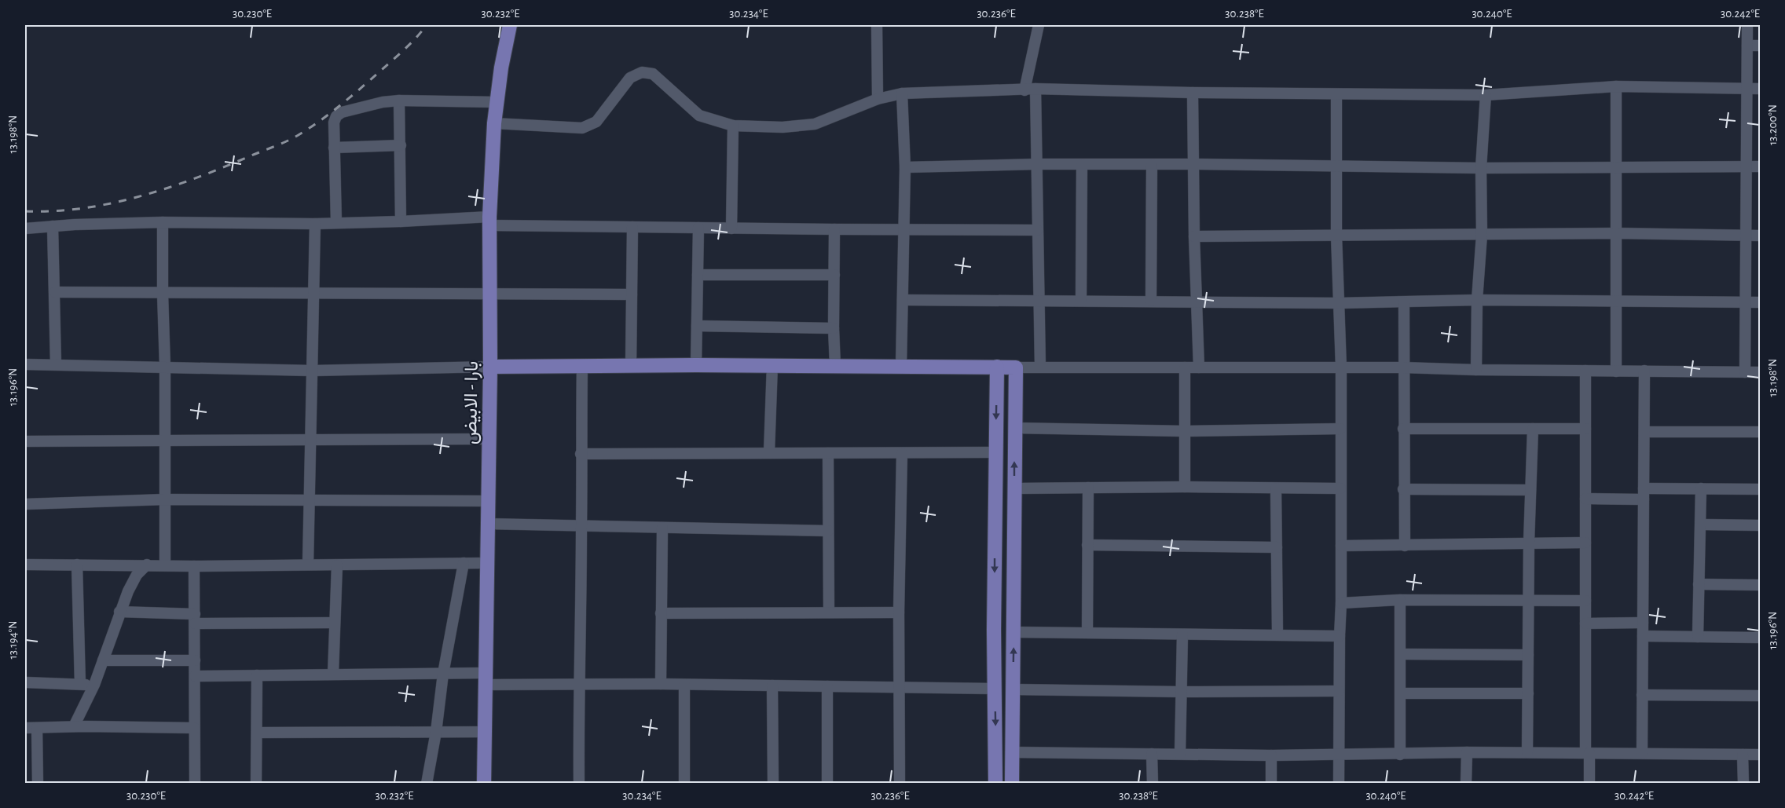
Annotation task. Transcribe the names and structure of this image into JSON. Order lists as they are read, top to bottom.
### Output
{
  "streets": {
    "main road": ["بارا - الابيض"]
  },
  "coordinates": [
    "30.230°E",
    "30.232°E",
    "30.234°E",
    "30.236°E",
    "30.238°E",
    "30.240°E",
    "30.242°E",
    "13.200°N",
    "13.198°N",
    "13.196°N",
    "13.194°N"
  ]
}
